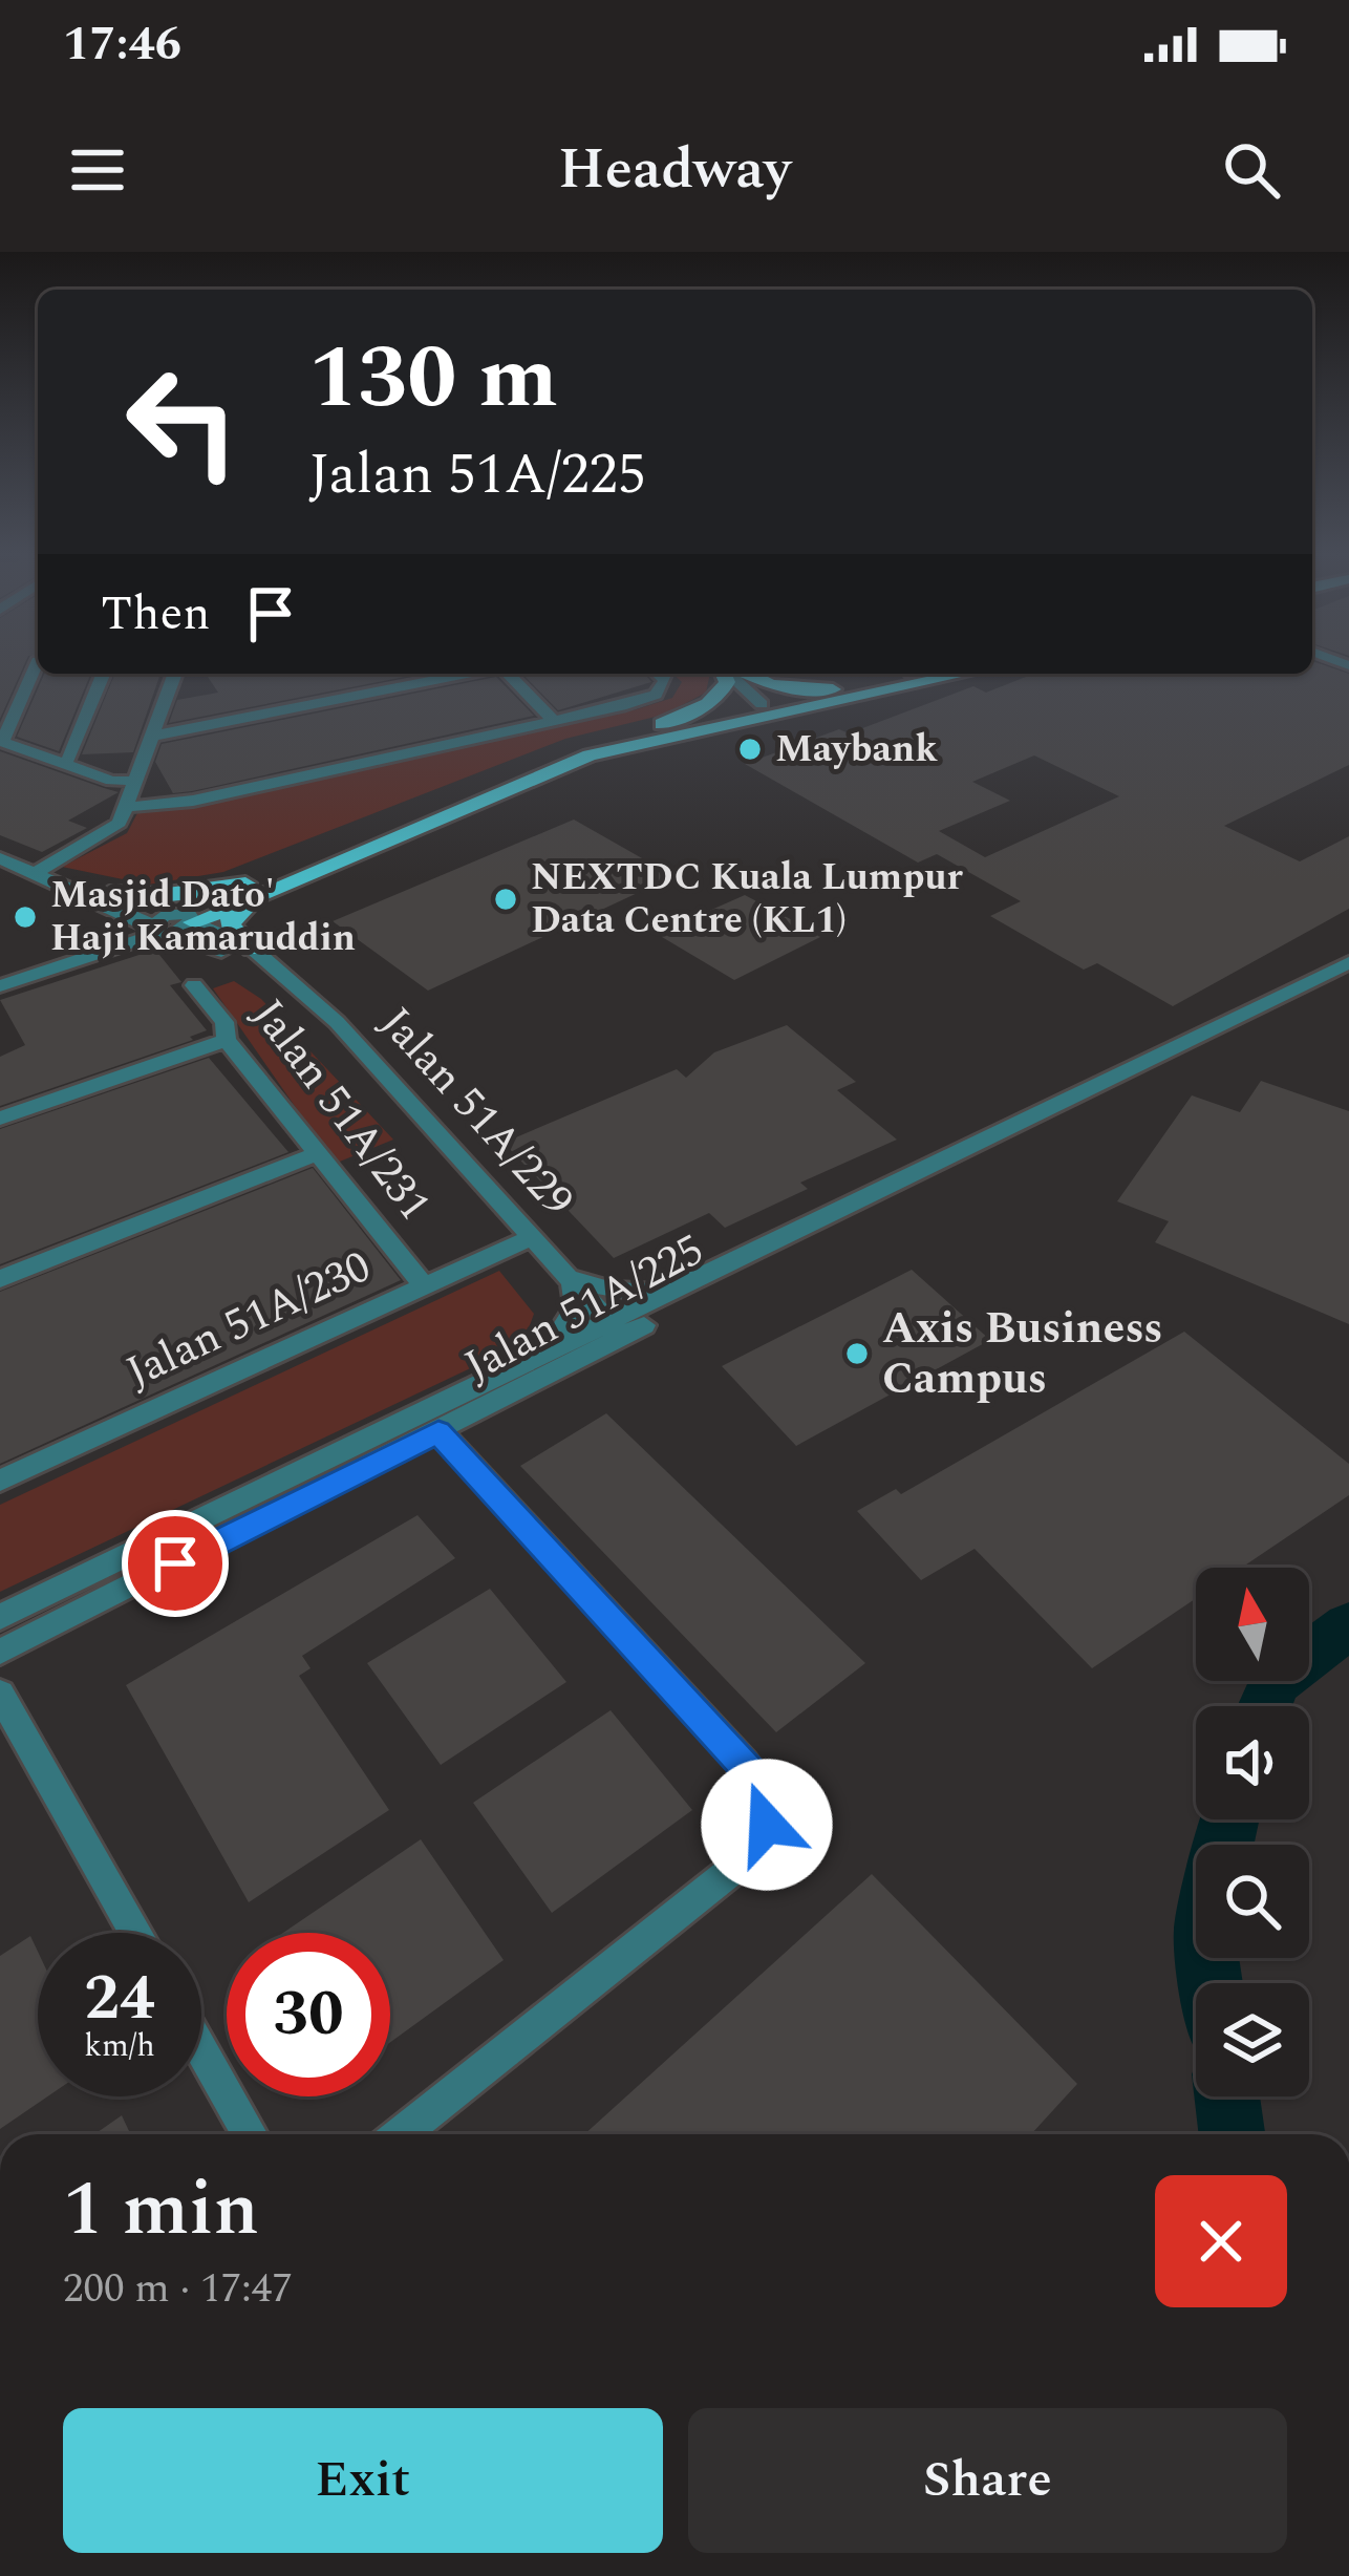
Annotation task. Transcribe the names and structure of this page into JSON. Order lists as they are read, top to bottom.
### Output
{
  "streets": {
    "street": [
      "Jalan 51A/231",
      "Jalan 51A/229",
      "Jalan 51A/225",
      "Jalan 51A/230"
    ]
  },
  "crossings": [
    ["Jalan 51A/231", "Jalan 51A/230"],
    ["Jalan 51A/229", "Jalan 51A/225"],
    ["Jalan 51A/229", "Jalan 51A/230"]
  ],
  "places": [
    "Maybank",
    "NEXTDC Kuala Lumpur Data Centre (KL1)",
    "Masjid Dato' Haji Kamaruddin",
    "Axis Business Campus"
  ],
  "north": "top",
  "page": {
    "status": "17:46",
    "header": "Headway",
    "turn": ["130 m", "Jalan 51A/225"],
    "then": "Then",
    "speed": "24 km/h",
    "limit": "30",
    "heading": ["1 min", "200 m · 17:47"],
    "buttons": ["Exit", "Share"]
  }
}
